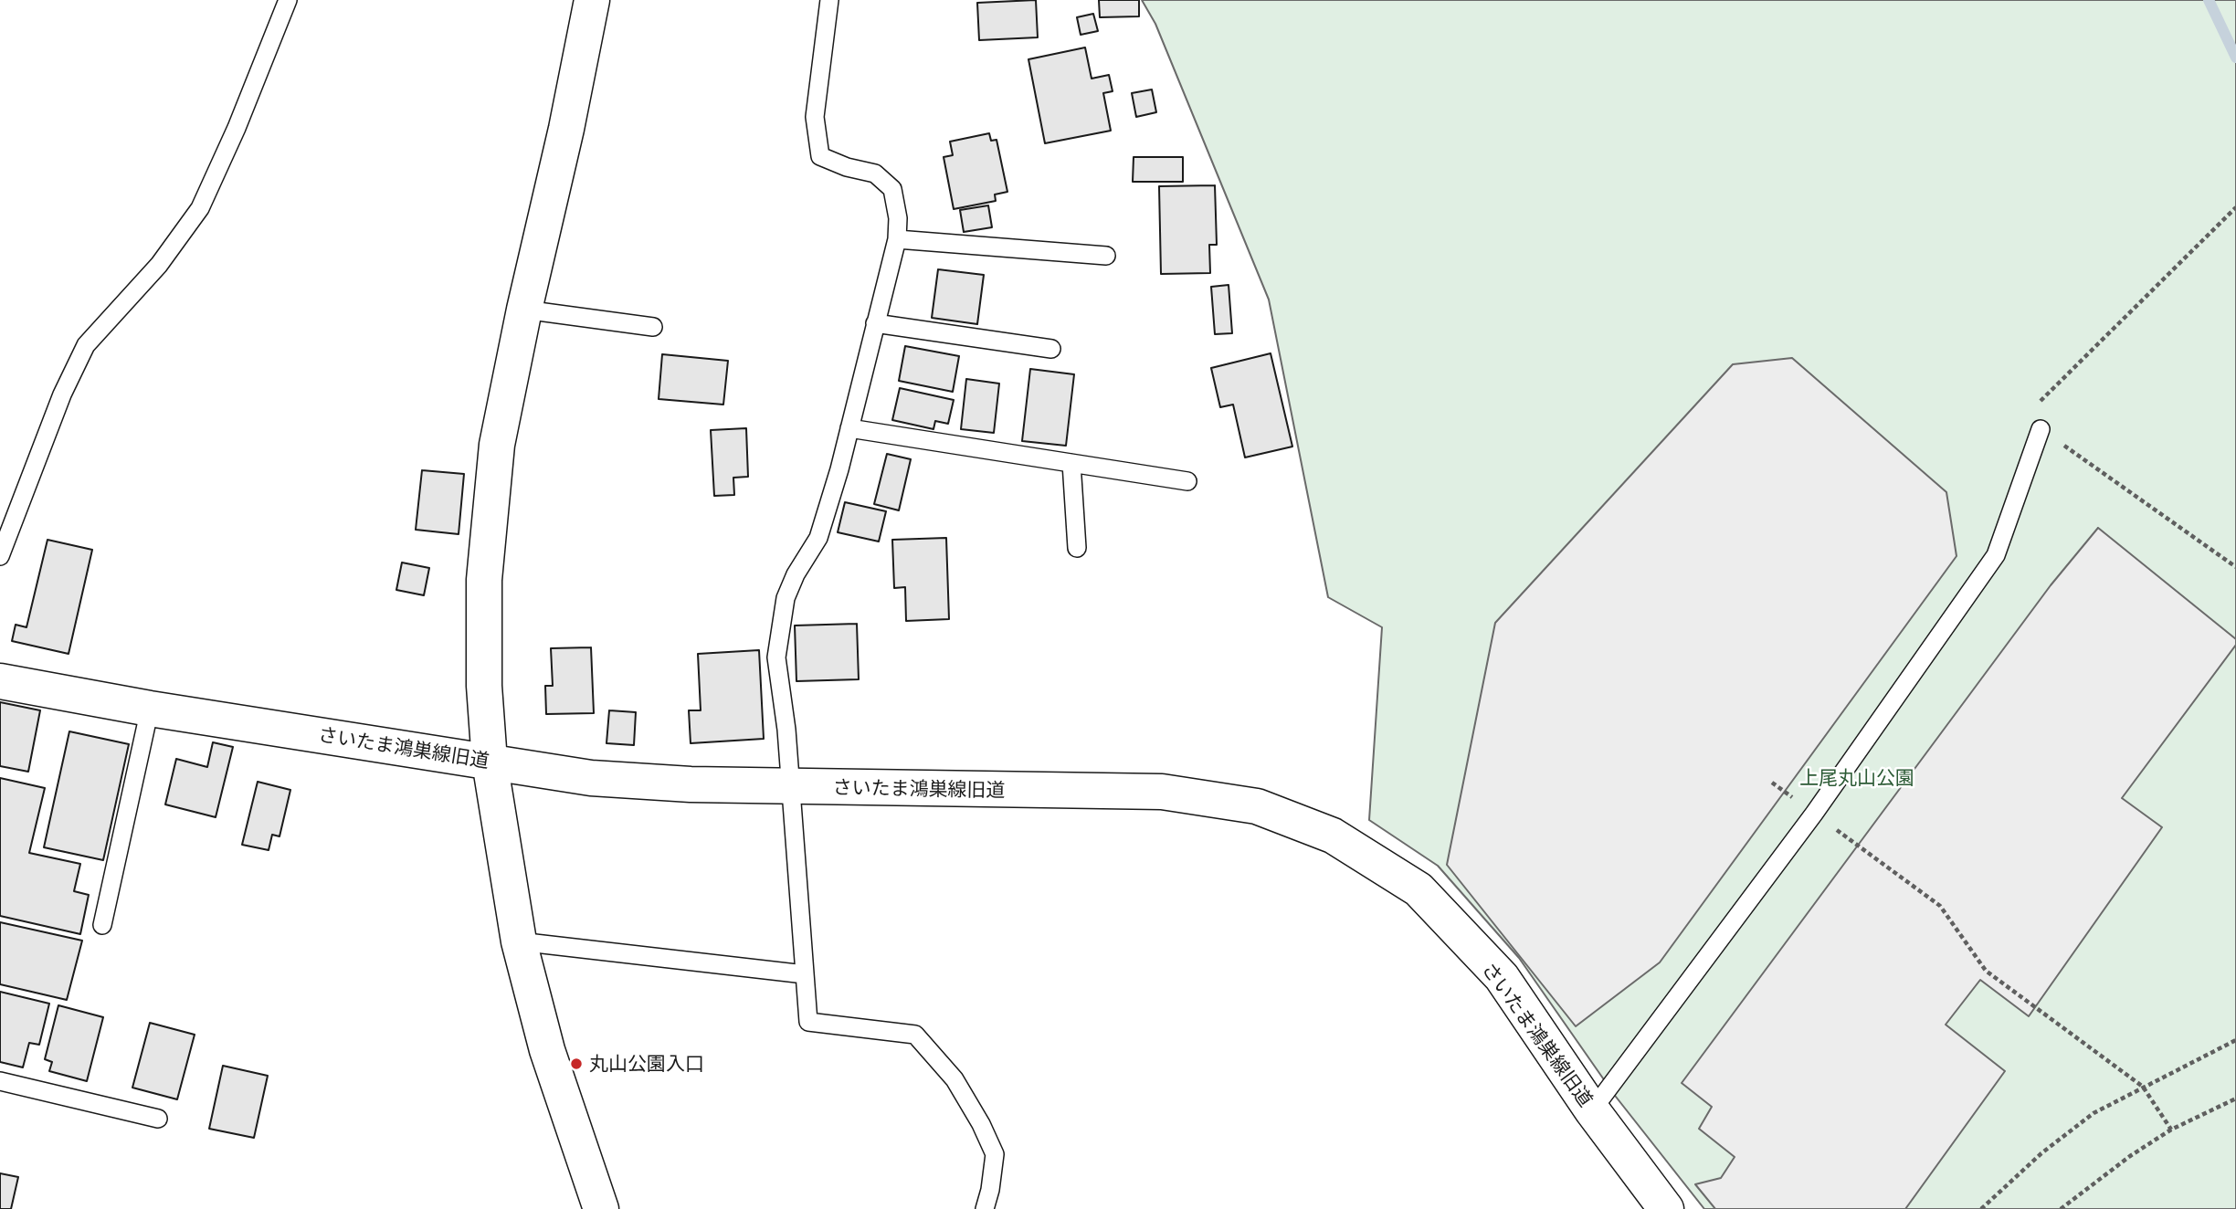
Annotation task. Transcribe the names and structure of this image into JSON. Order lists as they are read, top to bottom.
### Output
{
  "streets": {
    "street": ["さいたま鴻巣線旧道"]
  },
  "parks": ["上尾丸山公園"],
  "places": ["丸山公園入口"]
}
